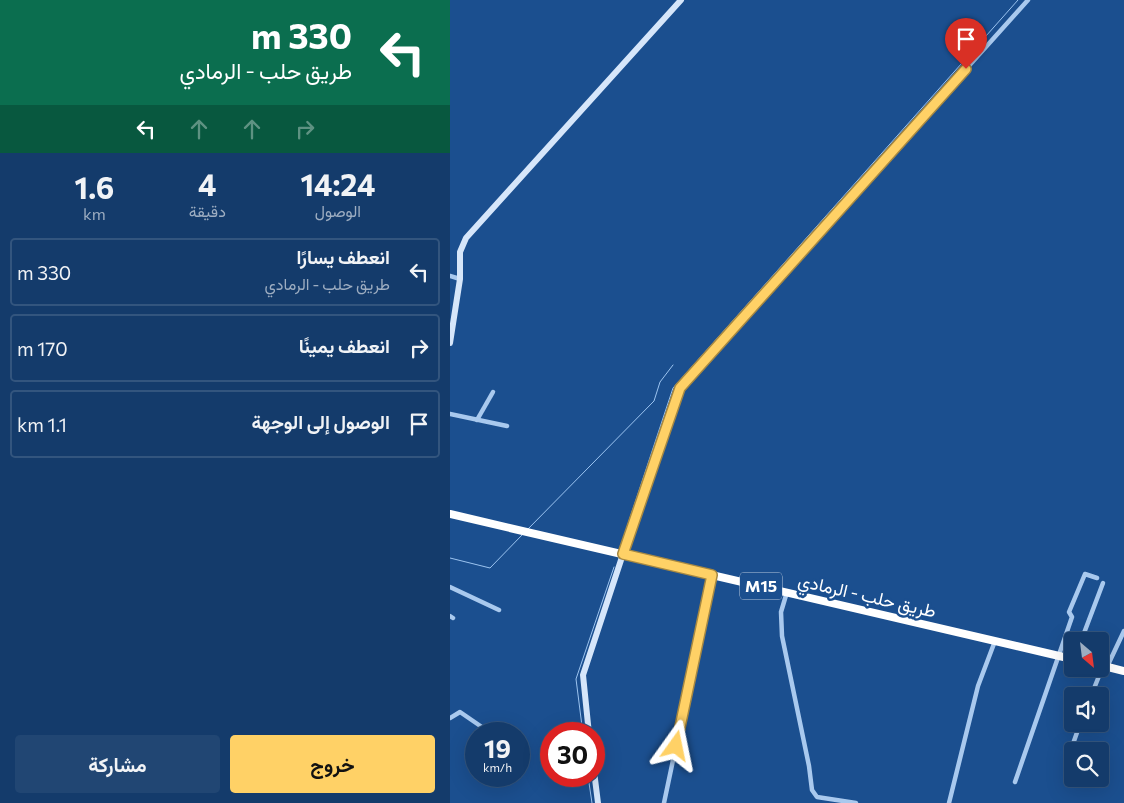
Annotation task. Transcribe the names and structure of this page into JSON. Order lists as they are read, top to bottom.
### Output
{
  "streets": {
    "highway": ["M15", "طريق حلب - الرمادي"]
  },
  "north": "bottom right",
  "page": {
    "turn": ["330 m", "طريق حلب - الرمادي"],
    "eta": [
      "14:24",
      "الوصول",
      "4",
      "دقيقة",
      "1.6",
      "km"
    ],
    "list": [
      {
        "name": "انعطف يسارًا",
        "note": "طريق حلب - الرمادي",
        "value": "330 m"
      },
      {
        "name": "انعطف يمينًا",
        "value": "170 m"
      },
      {
        "name": "الوصول إلى الوجهة",
        "value": "1.1 km"
      }
    ],
    "speed": "19 km/h",
    "limit": "30",
    "buttons": ["خروج", "مشاركة"]
  }
}
